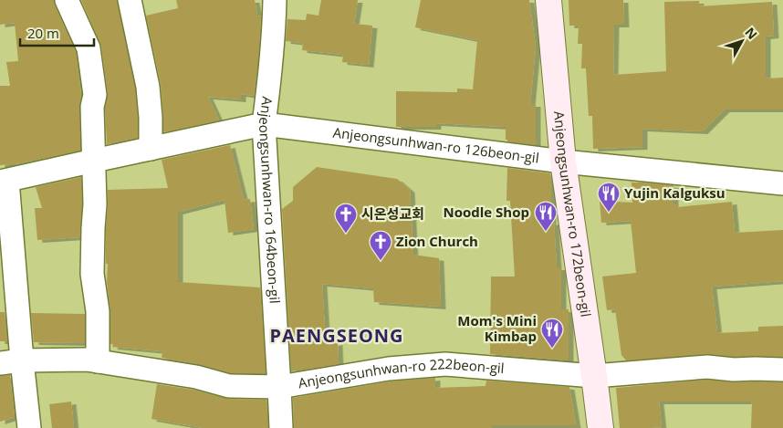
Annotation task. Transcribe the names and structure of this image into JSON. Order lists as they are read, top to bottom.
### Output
{
  "streets": {
    "street": [
      "Anjeongsunhwan-ro 126beon-gil",
      "Anjeongsunhwan-ro 164beon-gil",
      "Anjeongsunhwan-ro 172beon-gil",
      "Anjeongsunhwan-ro 222beon-gil"
    ]
  },
  "crossings": [
    ["Anjeongsunhwan-ro 126beon-gil", "Anjeongsunhwan-ro 164beon-gil"],
    ["Anjeongsunhwan-ro 126beon-gil", "Anjeongsunhwan-ro 172beon-gil"],
    ["Anjeongsunhwan-ro 126beon-gil", "Anjeongsunhwan-ro 222beon-gil"],
    ["Anjeongsunhwan-ro 164beon-gil", "Anjeongsunhwan-ro 222beon-gil"],
    ["Anjeongsunhwan-ro 172beon-gil", "Anjeongsunhwan-ro 222beon-gil"]
  ],
  "districts": ["PAENGSEONG"],
  "places": {
    "restaurant": ["Yujin Kalguksu", "Noodle Shop", "Mom's Mini Kimbap"],
    "church": ["시온성교회", "Zion Church"]
  },
  "scale_bar": "20 m",
  "north": "top right"
}
